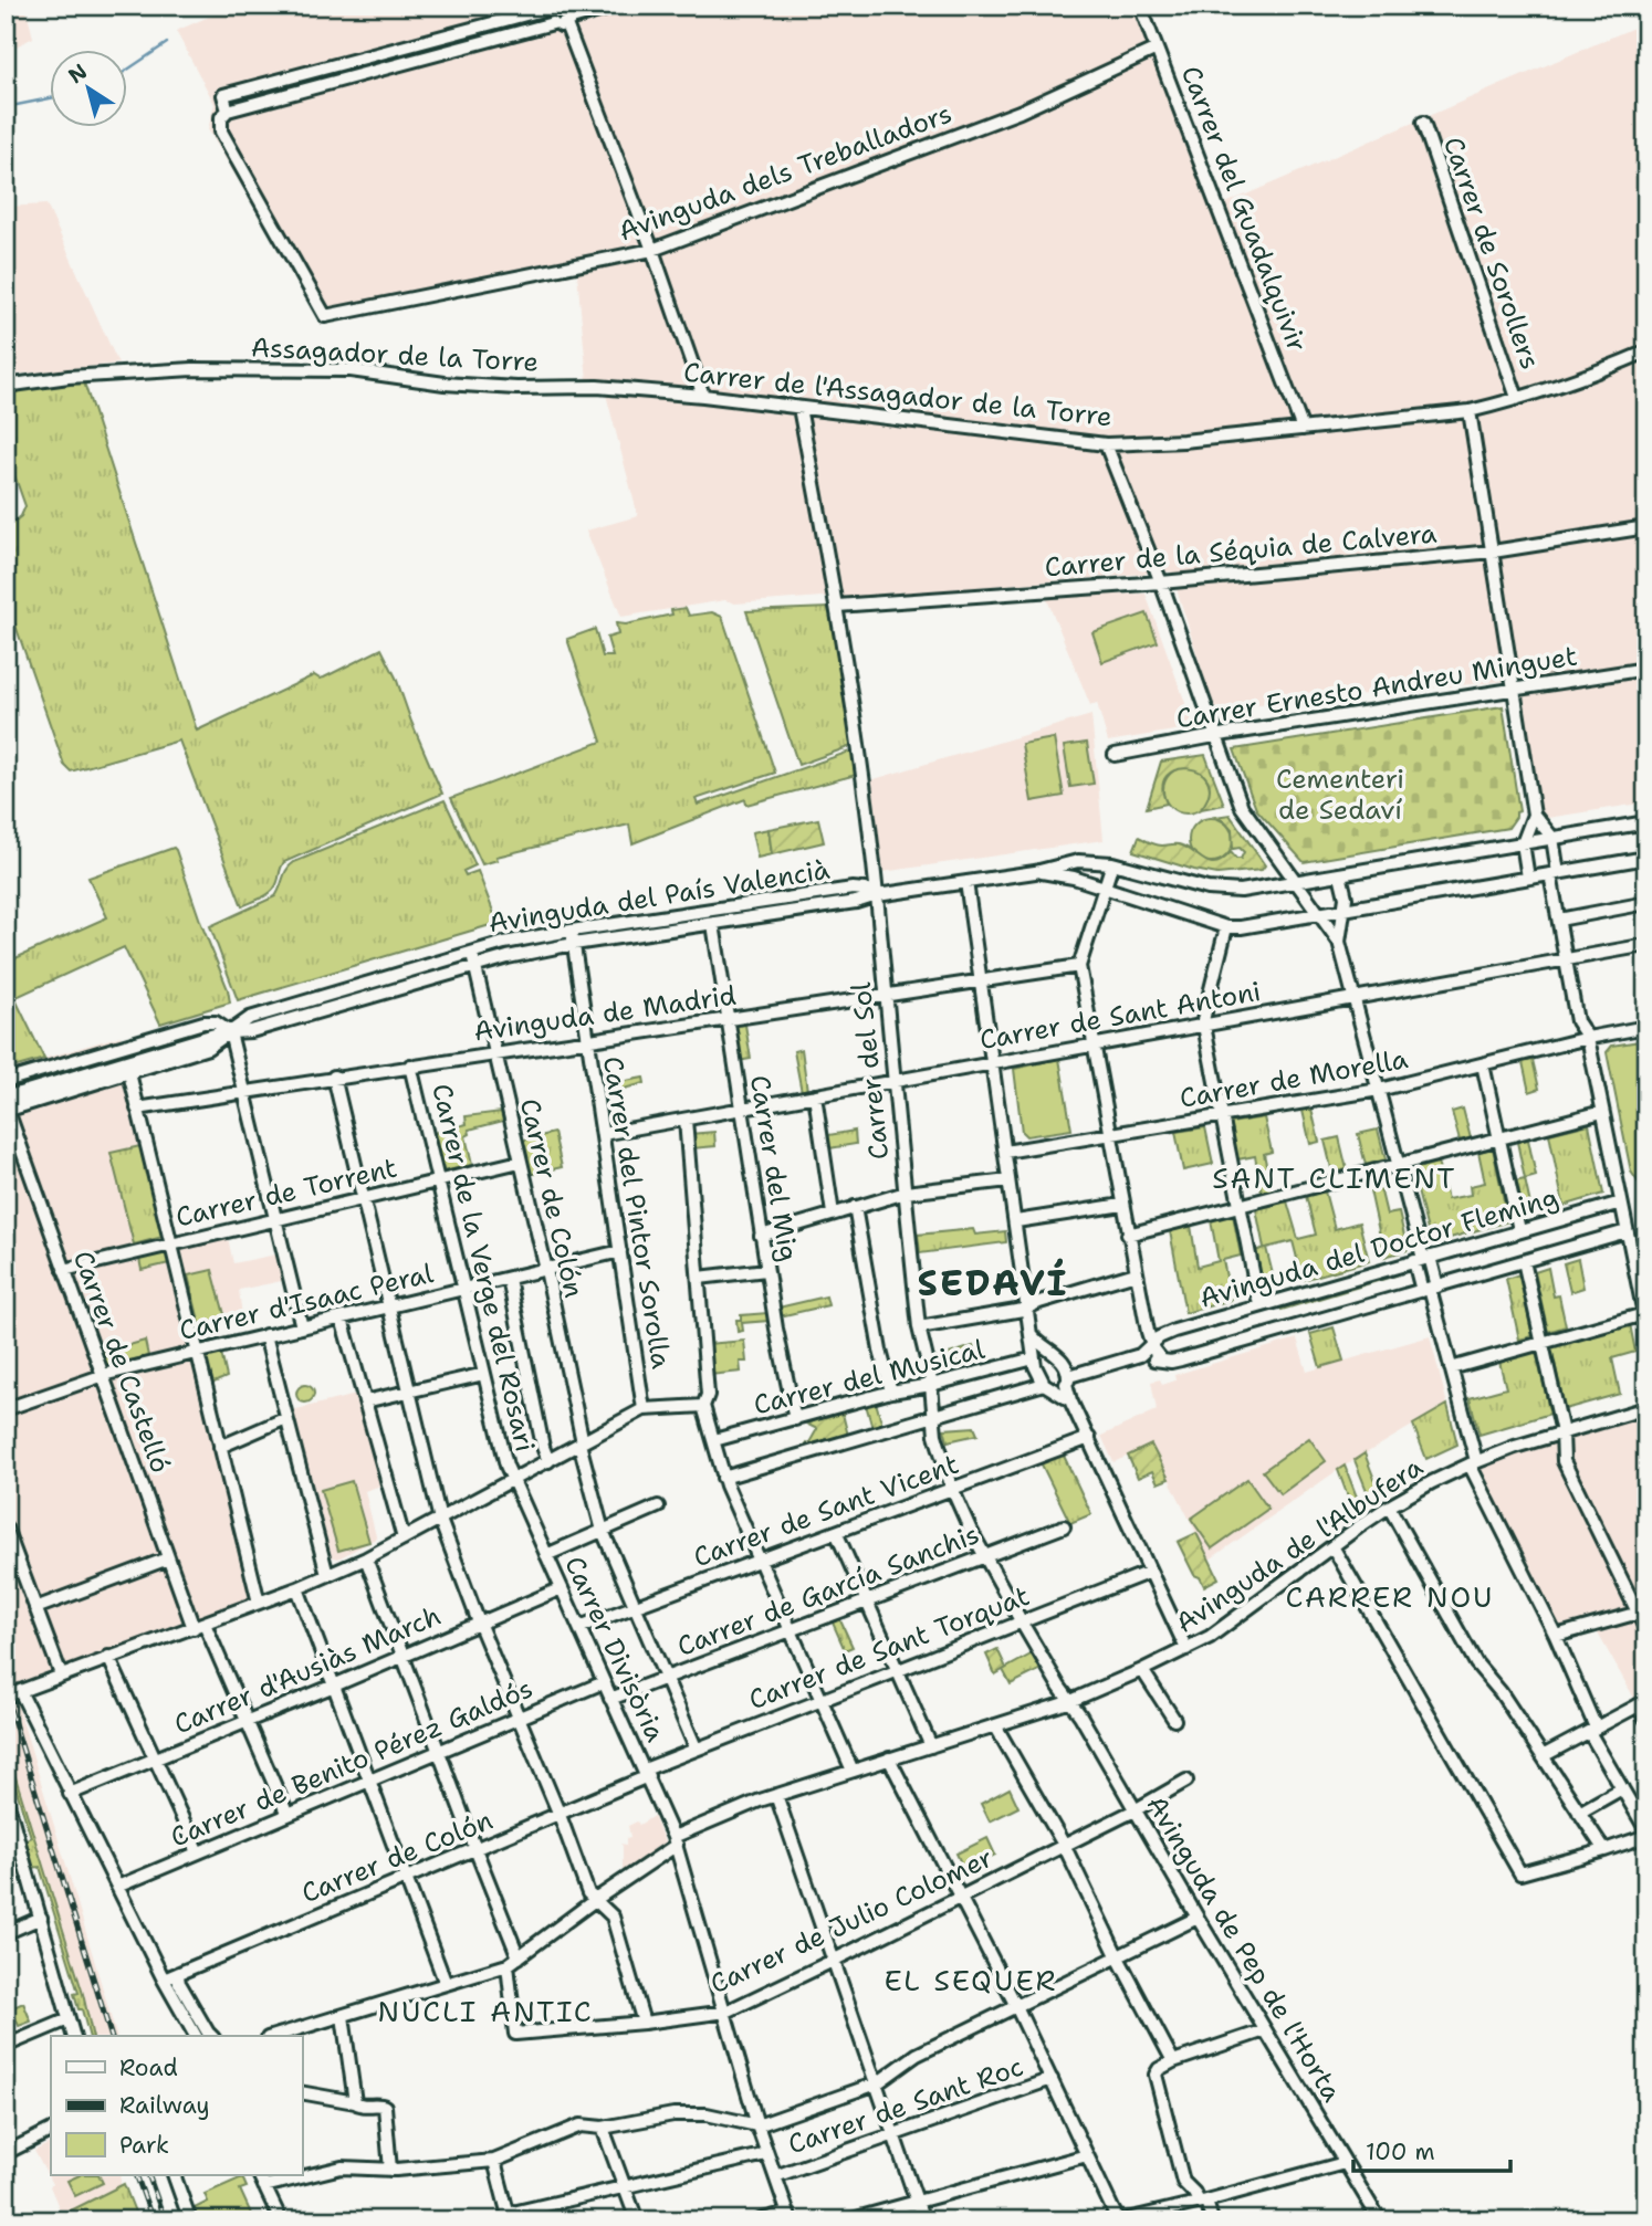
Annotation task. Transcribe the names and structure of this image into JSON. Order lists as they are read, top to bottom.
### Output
{
  "streets": {
    "street": [
      "Avinguda dels Treballadors",
      "Carrer del Guadalquivir",
      "Carrer de Sorollers",
      "Assagador de la Torre",
      "Carrer de l'Assagador de la Torre",
      "Carrer de la Séquia de Calvera",
      "Carrer Ernesto Andreu Minguet",
      "Avinguda del País Valencià",
      "Avinguda de Madrid",
      "Carrer de Sant Antoni",
      "Carrer del Sol",
      "Carrer de Morella",
      "Carrer del Mig",
      "Carrer de Torrent",
      "Carrer de Colón",
      "Carrer del Pintor Sorolla",
      "Avinguda del Doctor Fleming",
      "Carrer de la Verge del Rosari",
      "Carrer d'Isaac Peral",
      "Carrer de Castelló",
      "Carrer del Musical",
      "Carrer de Sant Vicent",
      "Avinguda de l'Albufera",
      "Carrer de García Sanchis",
      "Carrer de Sant Torquat",
      "Carrer Divisòria",
      "Carrer d'Ausiàs March",
      "Carrer de Benito Pérez Galdós",
      "Carrer de Julio Colomer",
      "Avinguda de Pep de l'Horta",
      "Carrer de Sant Roc"
    ]
  },
  "crossings": [
    ["Avinguda dels Treballadors", "Carrer del Guadalquivir"],
    ["Carrer del Guadalquivir", "Carrer de l'Assagador de la Torre"],
    ["Carrer de Sorollers", "Carrer de l'Assagador de la Torre"],
    ["Assagador de la Torre", "Carrer de l'Assagador de la Torre"],
    ["Carrer de l'Assagador de la Torre", "Carrer del Sol"],
    ["Carrer de la Séquia de Calvera", "Carrer del Sol"],
    ["Avinguda del País Valencià", "Carrer del Sol"],
    ["Avinguda del País Valencià", "Carrer del Mig"],
    ["Avinguda del País Valencià", "Carrer de Colón"],
    ["Avinguda del País Valencià", "Carrer del Pintor Sorolla"],
    ["Avinguda del País Valencià", "Carrer de Castelló"],
    ["Avinguda de Madrid", "Carrer del Sol"],
    ["Avinguda de Madrid", "Carrer del Mig"],
    ["Avinguda de Madrid", "Carrer de Colón"],
    ["Avinguda de Madrid", "Carrer del Pintor Sorolla"],
    ["Avinguda de Madrid", "Carrer de la Verge del Rosari"],
    ["Carrer de Sant Antoni", "Carrer del Sol"],
    ["Carrer de Sant Antoni", "Carrer del Mig"],
    ["Carrer de Sant Antoni", "Carrer del Pintor Sorolla"],
    ["Carrer del Sol", "Carrer del Musical"],
    ["Carrer del Sol", "Carrer de Sant Vicent"],
    ["Carrer del Sol", "Avinguda de l'Albufera"],
    ["Carrer del Sol", "Carrer de García Sanchis"],
    ["Carrer del Sol", "Carrer de Sant Torquat"],
    ["Carrer del Sol", "Avinguda de Pep de l'Horta"],
    ["Carrer del Mig", "Carrer del Musical"],
    ["Carrer de Torrent", "Carrer de Colón"],
    ["Carrer de Torrent", "Carrer de la Verge del Rosari"],
    ["Carrer de Torrent", "Carrer de Castelló"],
    ["Carrer de Colón", "Carrer d'Isaac Peral"],
    ["Carrer de Colón", "Carrer de Sant Vicent"],
    ["Carrer de Colón", "Carrer de García Sanchis"],
    ["Carrer de Colón", "Carrer de Sant Torquat"],
    ["Carrer de Colón", "Carrer Divisòria"],
    ["Carrer del Pintor Sorolla", "Carrer d'Isaac Peral"],
    ["Carrer de la Verge del Rosari", "Carrer d'Isaac Peral"],
    ["Carrer de la Verge del Rosari", "Carrer Divisòria"],
    ["Carrer d'Isaac Peral", "Carrer de Castelló"],
    ["Carrer de Castelló", "Carrer d'Ausiàs March"],
    ["Carrer de Castelló", "Carrer de Benito Pérez Galdós"],
    ["Carrer de Sant Vicent", "Carrer Divisòria"],
    ["Avinguda de l'Albufera", "Carrer Divisòria"],
    ["Avinguda de l'Albufera", "Carrer de Julio Colomer"],
    ["Avinguda de l'Albufera", "Avinguda de Pep de l'Horta"],
    ["Carrer de García Sanchis", "Carrer Divisòria"],
    ["Carrer de Sant Torquat", "Carrer Divisòria"],
    ["Carrer Divisòria", "Carrer d'Ausiàs March"],
    ["Carrer Divisòria", "Carrer de Benito Pérez Galdós"],
    ["Carrer de Julio Colomer", "Avinguda de Pep de l'Horta"]
  ],
  "districts": [
    "SANT CLIMENT",
    "SEDAVÍ",
    "CARRER NOU",
    "EL SEQUER",
    "NUCLI ANTIC"
  ],
  "parks": ["Cementeri de Sedaví"],
  "legend": ["Road", "Railway", "Park"],
  "scale_bar": "100 m",
  "north": "top left"
}
